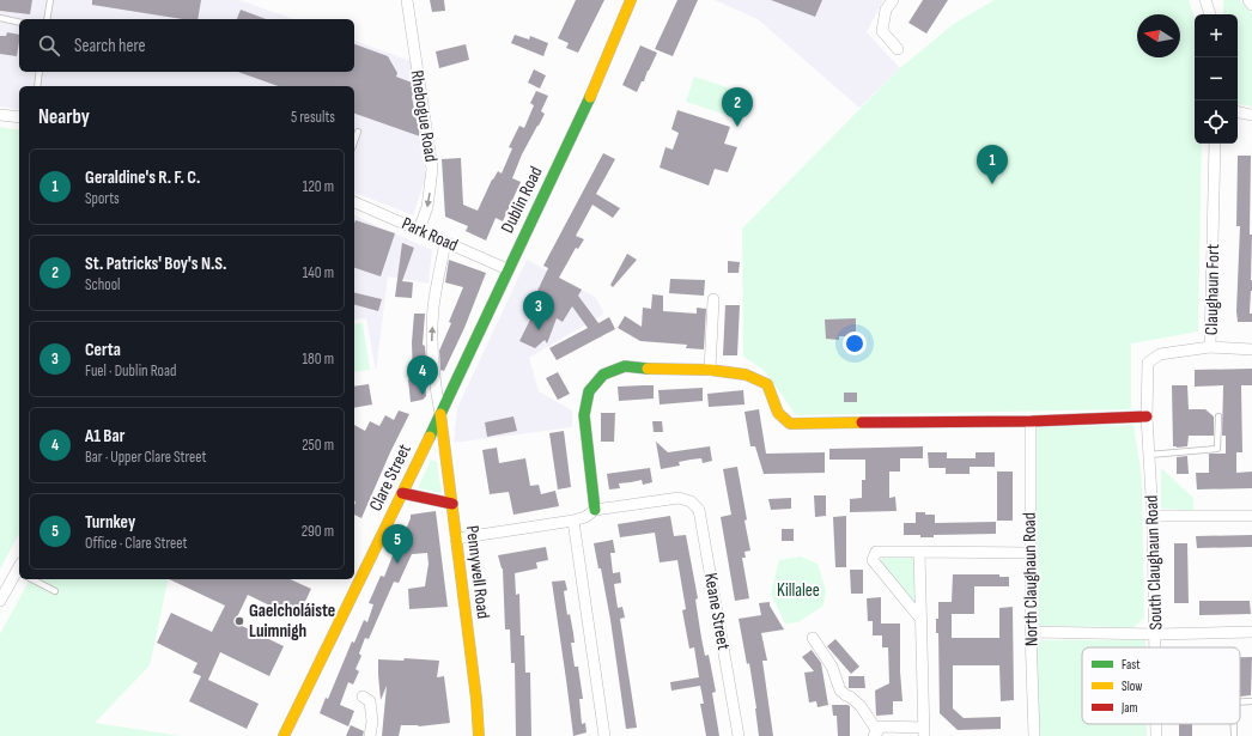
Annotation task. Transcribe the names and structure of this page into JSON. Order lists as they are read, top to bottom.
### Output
{
  "streets": {
    "main road": ["Dublin Road", "Clare Street", "Pennywell Road"],
    "street": [
      "Rhebogue Road",
      "Park Road",
      "Claughaun Fort",
      "South Claughaun Road",
      "North Claughaun Road",
      "Keane Street"
    ]
  },
  "crossings": [
    ["Rhebogue Road", "Park Road"],
    ["Dublin Road", "Park Road"],
    ["Dublin Road", "Clare Street"],
    ["Dublin Road", "Pennywell Road"],
    ["Claughaun Fort", "South Claughaun Road"],
    ["Clare Street", "Pennywell Road"]
  ],
  "one_way": ["Rhebogue Road"],
  "parks": ["Killalee"],
  "places": ["Gaelcholáiste Luimnigh"],
  "legend": ["Fast", "Slow", "Jam"],
  "north": "left",
  "page": {
    "map_buttons": ["+", "−"],
    "search": "Search here",
    "heading": ["Nearby", "5 results"],
    "pins": [
      "2",
      "1",
      "3",
      "4",
      "5"
    ],
    "list": [
      {
        "mark": "1",
        "name": "Geraldine's R. F. C.",
        "note": "Sports",
        "value": "120 m"
      },
      {
        "mark": "2",
        "name": "St. Patricks' Boy's N.S.",
        "note": "School",
        "value": "140 m"
      },
      {
        "mark": "3",
        "name": "Certa",
        "note": "Fuel · Dublin Road",
        "value": "180 m"
      },
      {
        "mark": "4",
        "name": "A1 Bar",
        "note": "Bar · Upper Clare Street",
        "value": "250 m"
      },
      {
        "mark": "5",
        "name": "Turnkey",
        "note": "Office · Clare Street",
        "value": "290 m"
      }
    ]
  }
}
